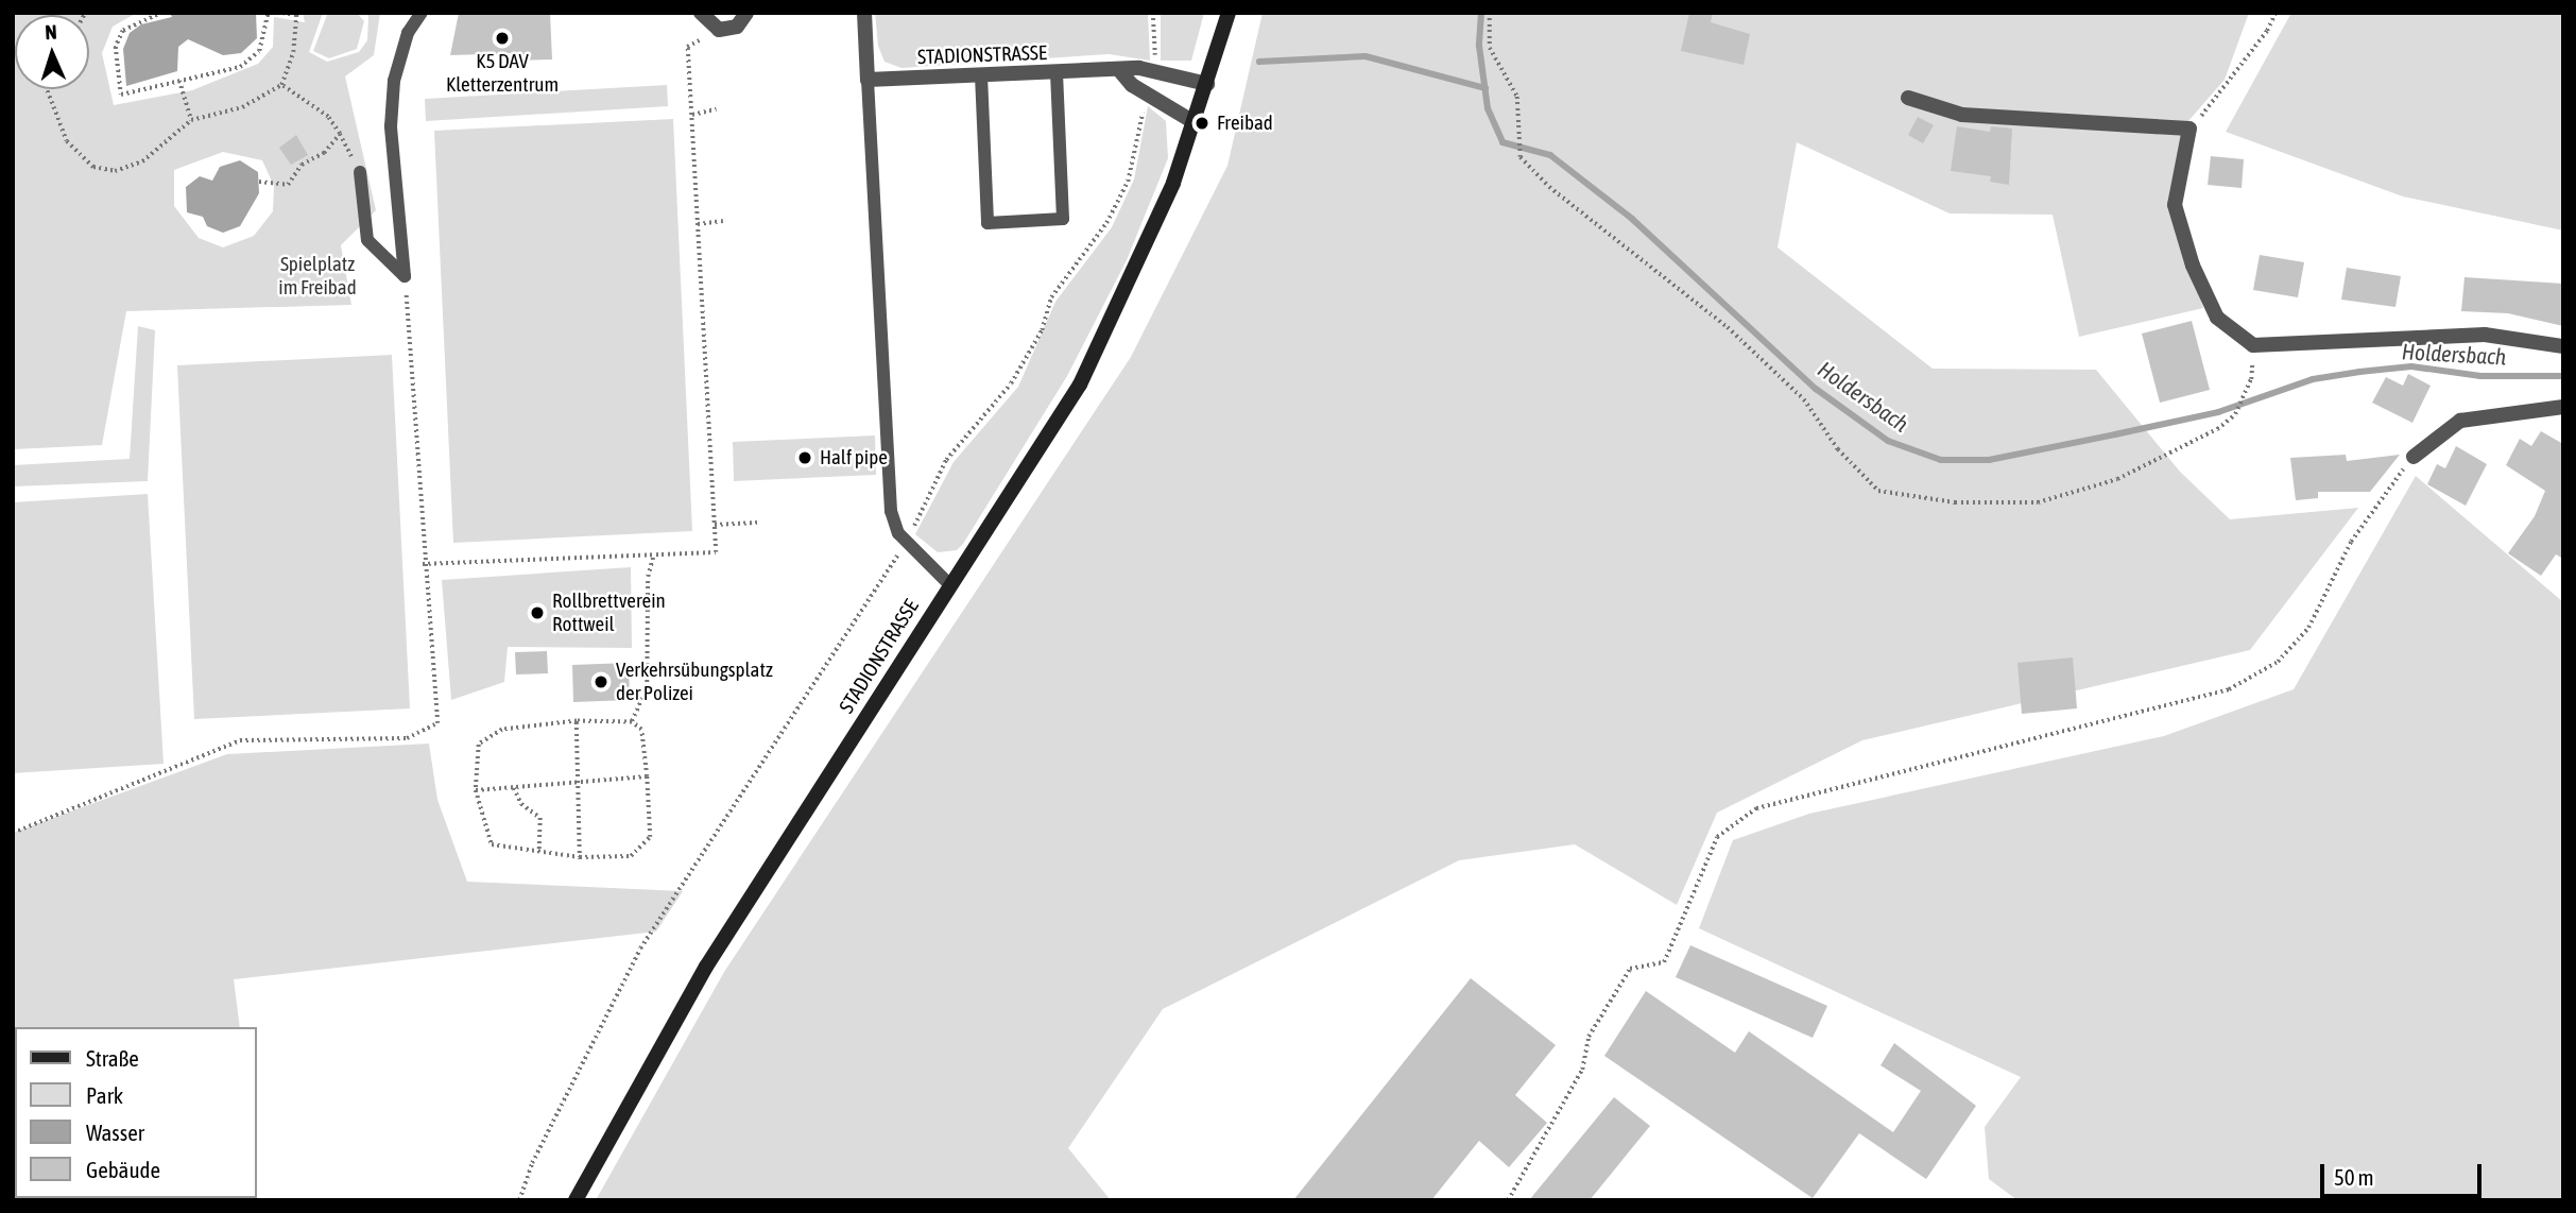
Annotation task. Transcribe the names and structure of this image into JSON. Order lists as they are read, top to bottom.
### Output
{
  "streets": {
    "street": ["STADIONSTRASSE"]
  },
  "water": ["Holdersbach"],
  "parks": ["Spielplatz im Freibad"],
  "places": [
    "K5 DAV Kletterzentrum",
    "Freibad",
    "Half pipe",
    "Rollbrettverein Rottweil",
    "Verkehrsübungsplatz der Polizei"
  ],
  "legend": [
    "Straße",
    "Park",
    "Wasser",
    "Gebäude"
  ],
  "scale_bar": "50 m",
  "north": "top"
}
